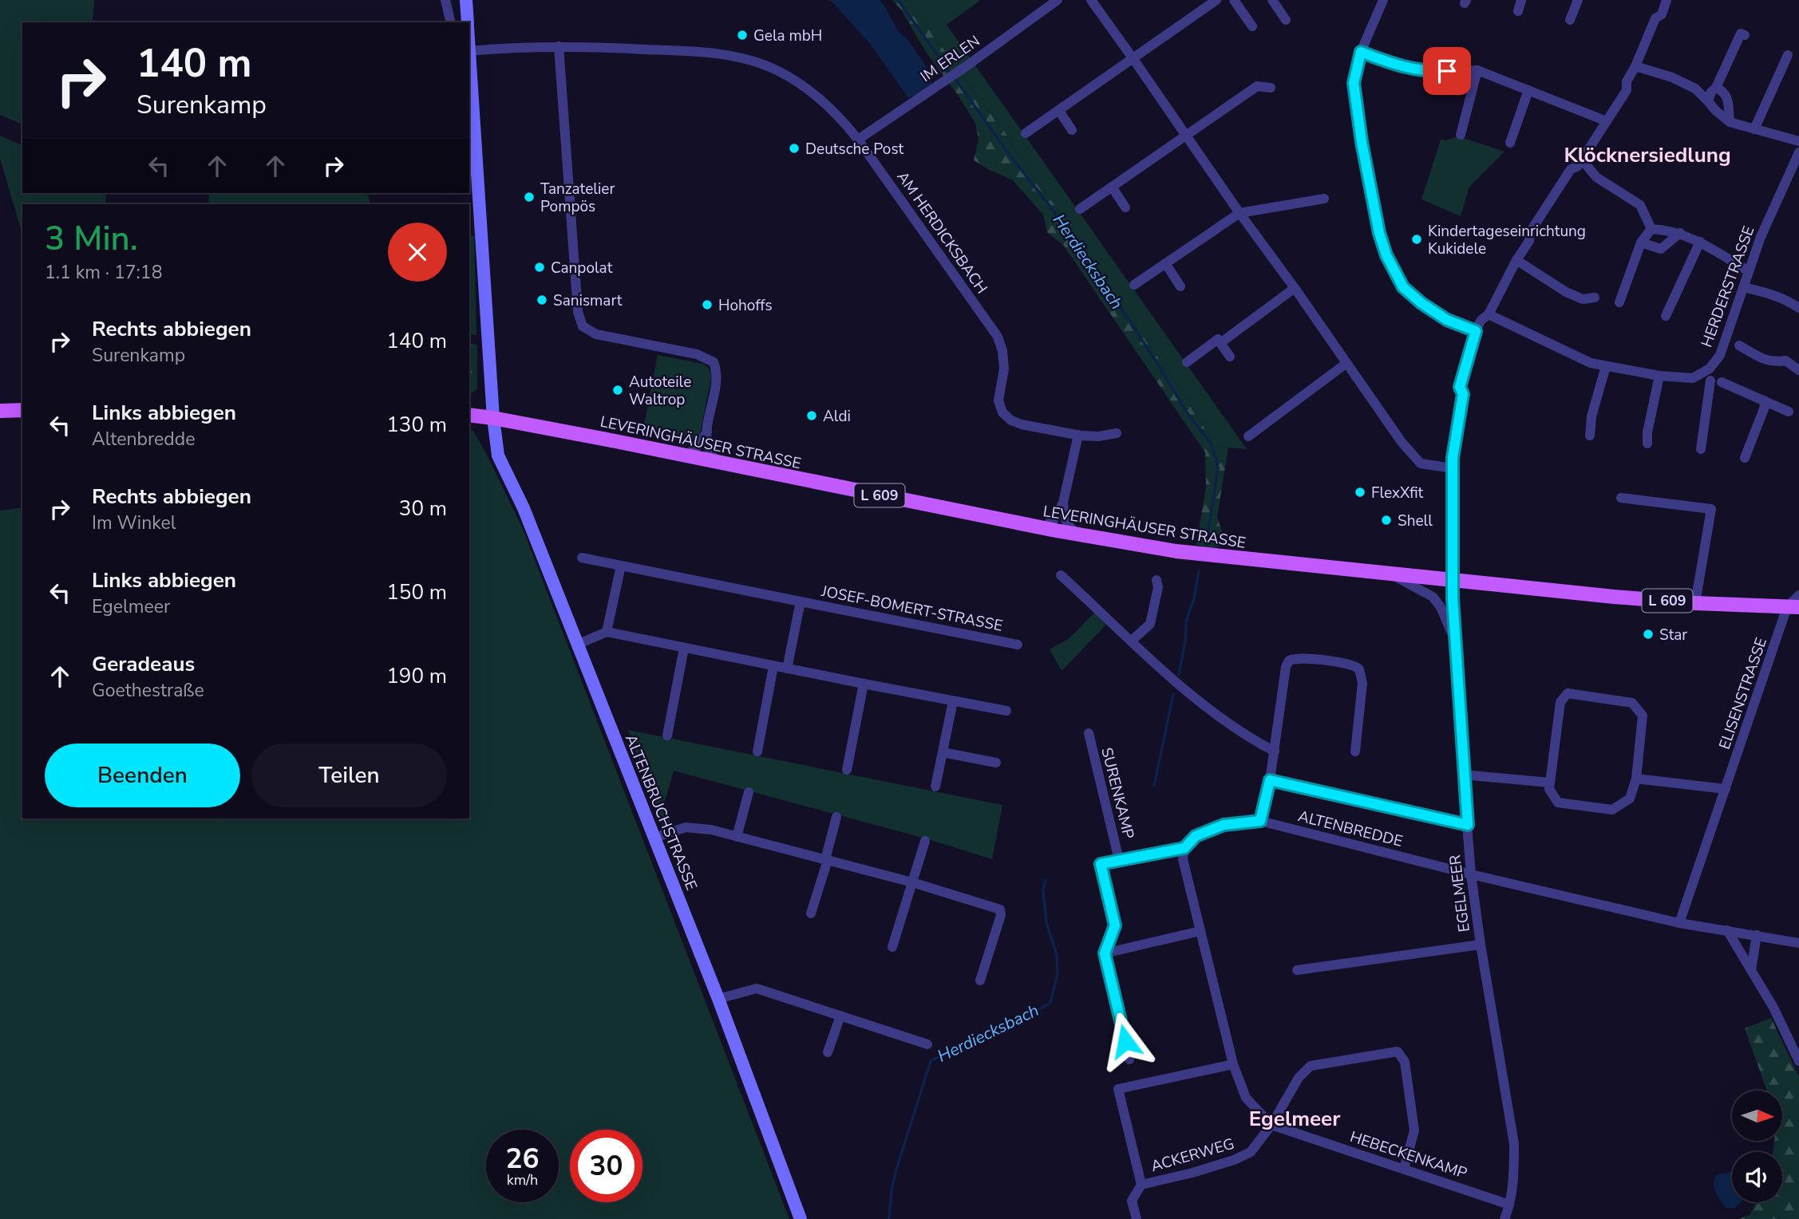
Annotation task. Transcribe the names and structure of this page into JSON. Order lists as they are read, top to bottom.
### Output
{
  "streets": {
    "main road": ["LEVERINGHÄUSER STRASSE", "L 609"],
    "street": [
      "IM ERLEN",
      "AM HERDICKSBACH",
      "HERDERSTRASSE",
      "JOSEF-BOMERT-STRASSE",
      "ELISENSTRASSE",
      "SURENKAMP",
      "ALTENBRUCHSTRASSE",
      "ALTENBREDDE",
      "EGELMEER",
      "ACKERWEG",
      "HEBECKENKAMP"
    ]
  },
  "crossings": [
    ["IM ERLEN", "AM HERDICKSBACH"],
    ["AM HERDICKSBACH", "ALTENBRUCHSTRASSE"],
    ["LEVERINGHÄUSER STRASSE", "L 609"],
    ["LEVERINGHÄUSER STRASSE", "ELISENSTRASSE"],
    ["LEVERINGHÄUSER STRASSE", "ALTENBRUCHSTRASSE"],
    ["LEVERINGHÄUSER STRASSE", "EGELMEER"],
    ["L 609", "ALTENBRUCHSTRASSE"],
    ["ELISENSTRASSE", "ALTENBREDDE"],
    ["SURENKAMP", "ALTENBREDDE"],
    ["SURENKAMP", "HEBECKENKAMP"],
    ["ALTENBREDDE", "EGELMEER"],
    ["EGELMEER", "HEBECKENKAMP"],
    ["ACKERWEG", "HEBECKENKAMP"]
  ],
  "districts": ["Klöcknersiedlung", "Egelmeer"],
  "water": ["Herdiecksbach"],
  "places": [
    "Gela mbH",
    "Deutsche Post",
    "Tanzatelier Pompös",
    "Kindertageseinrichtung Kukidele",
    "Canpolat",
    "Sanismart",
    "Hohoffs",
    "Autoteile Waltrop",
    "Aldi",
    "FlexXfit",
    "Shell",
    "Star"
  ],
  "north": "right",
  "page": {
    "turn": ["140 m", "Surenkamp"],
    "heading": ["3 Min.", "1.1 km · 17:18"],
    "list": [
      {
        "name": "Rechts abbiegen",
        "note": "Surenkamp",
        "value": "140 m"
      },
      {
        "name": "Links abbiegen",
        "note": "Altenbredde",
        "value": "130 m"
      },
      {
        "name": "Rechts abbiegen",
        "note": "Im Winkel",
        "value": "30 m"
      },
      {
        "name": "Links abbiegen",
        "note": "Egelmeer",
        "value": "150 m"
      },
      {
        "name": "Geradeaus",
        "note": "Goethestraße",
        "value": "190 m"
      }
    ],
    "buttons": ["Beenden", "Teilen"],
    "speed": "26 km/h",
    "limit": "30"
  }
}
